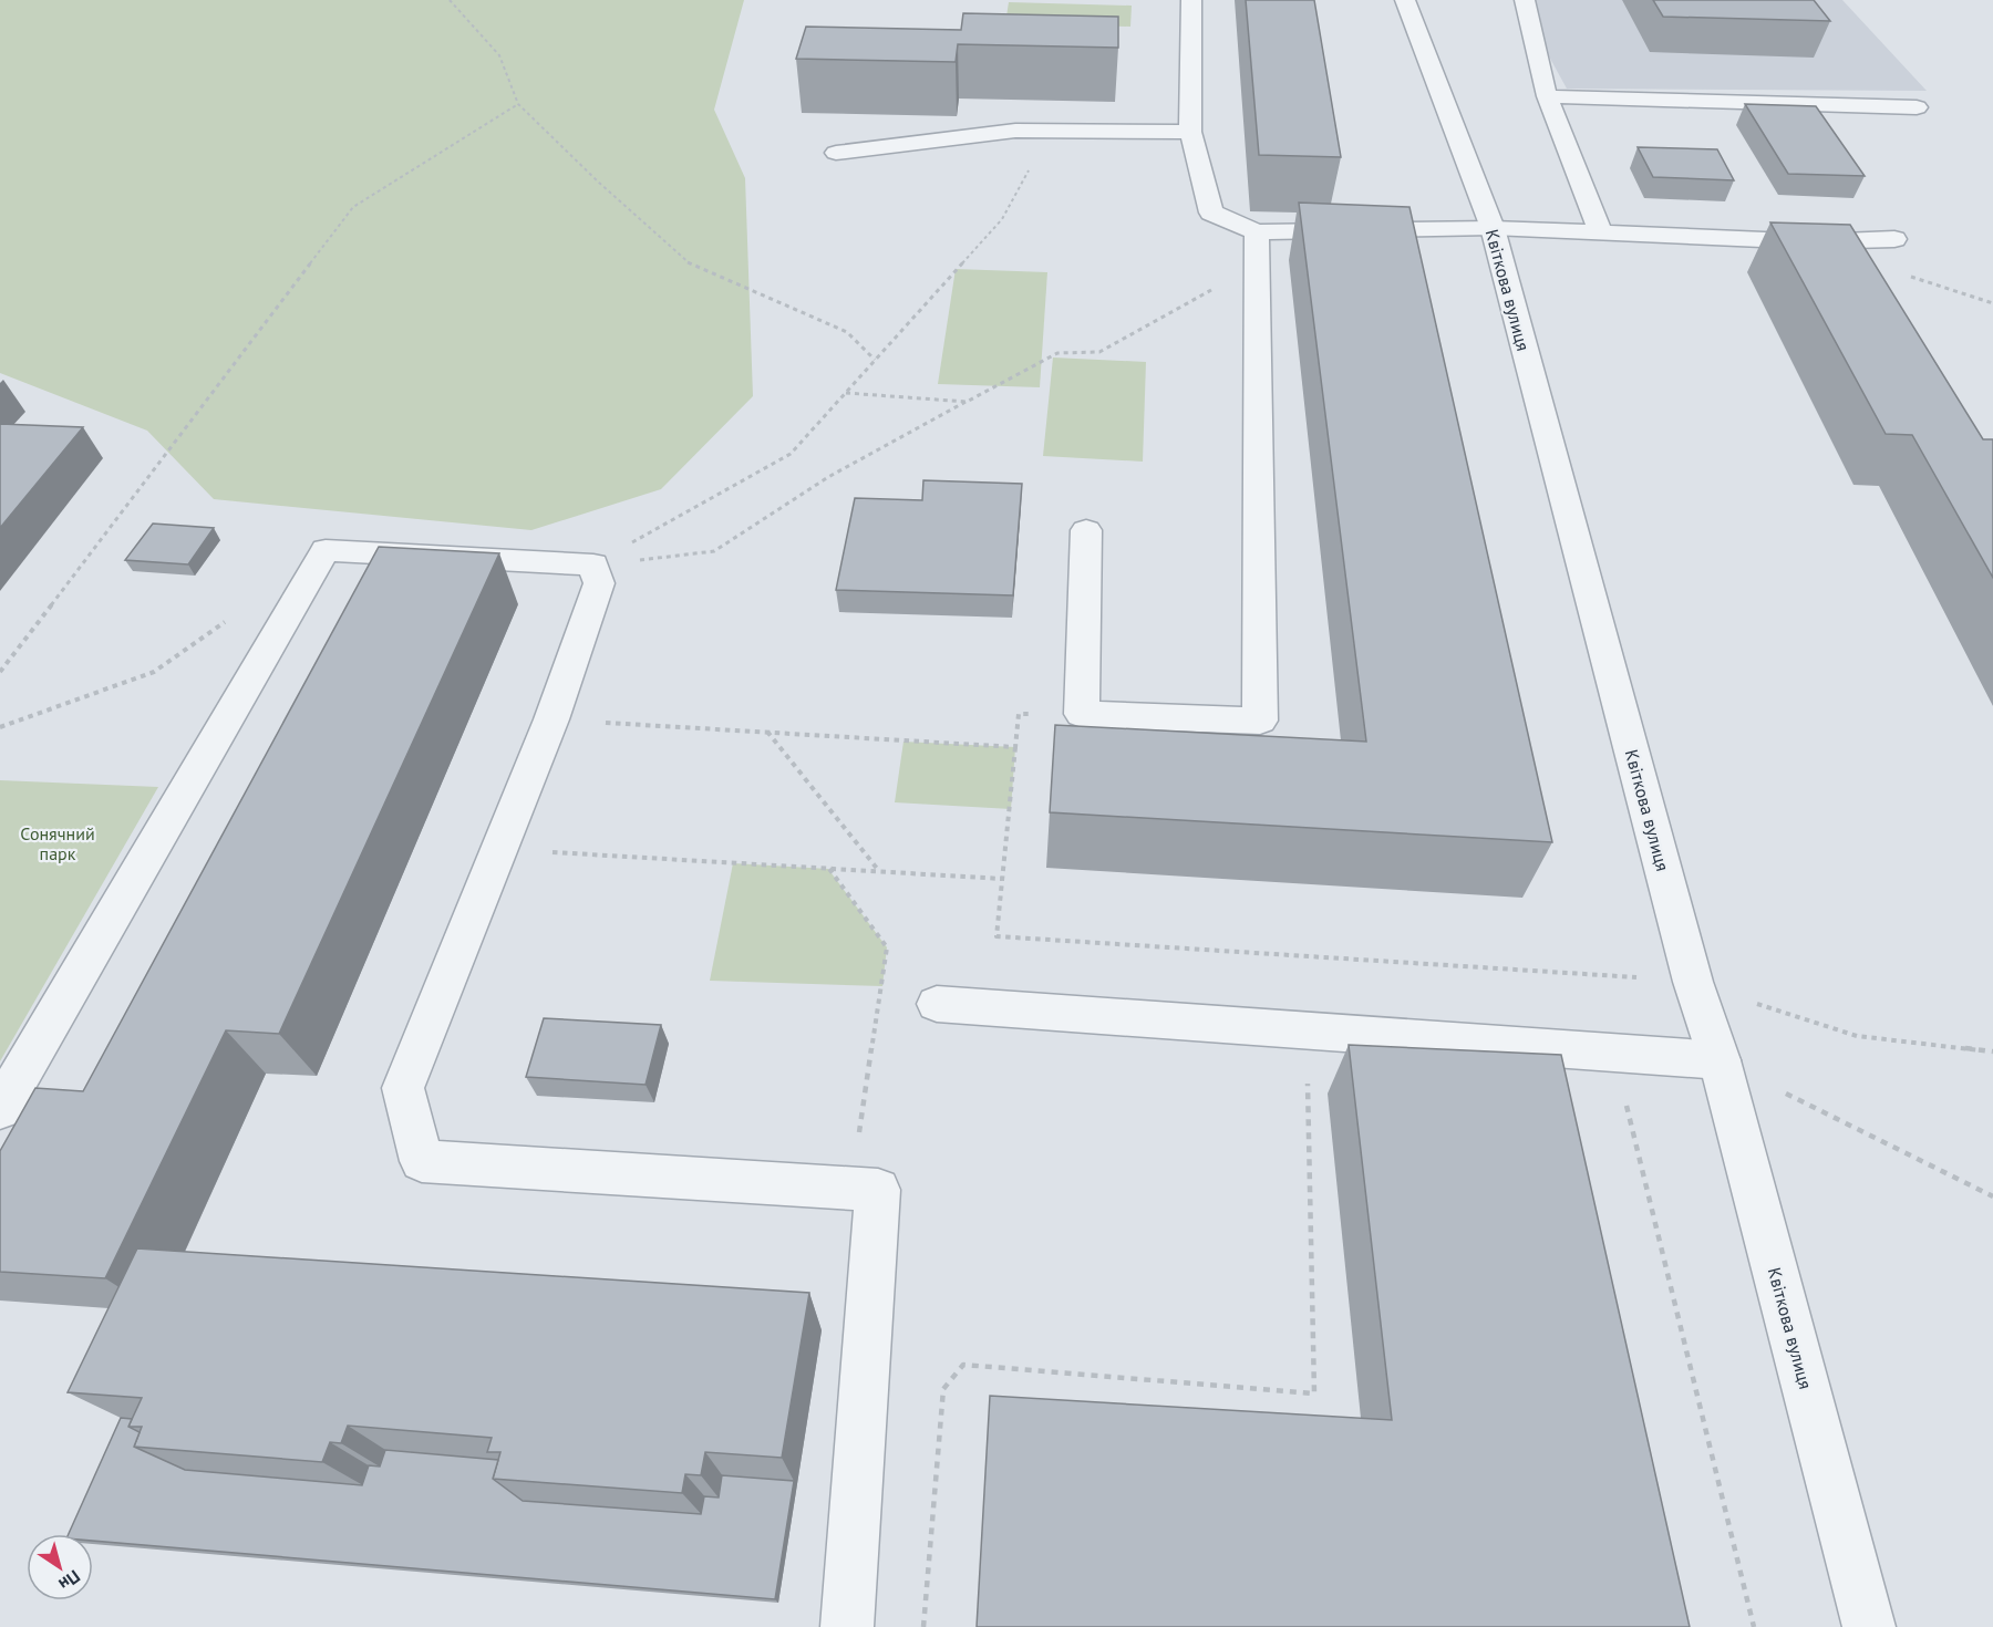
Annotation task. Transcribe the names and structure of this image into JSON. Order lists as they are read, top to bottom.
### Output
{
  "streets": {
    "street": ["Квіткова вулиця"]
  },
  "parks": ["Сонячний парк"],
  "north": "bottom right"
}
